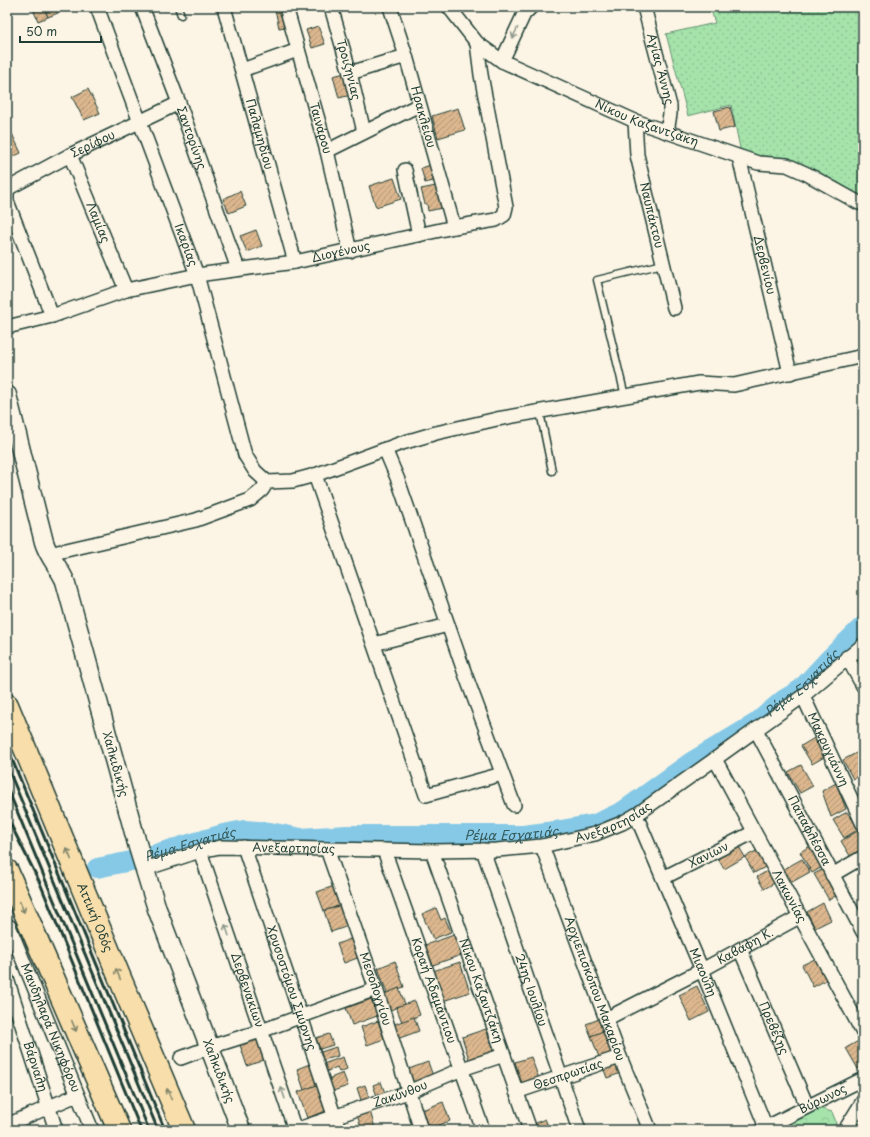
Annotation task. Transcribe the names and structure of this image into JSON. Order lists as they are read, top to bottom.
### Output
{
  "streets": {
    "highway": ["Αττική Οδός"],
    "street": [
      "Τροιζηνίας",
      "Αγίας Άννης",
      "Ηρακλείου",
      "Νίκου Καζαντζάκη",
      "Ταινάρου",
      "Παλαμηδίου",
      "Σαντορίνης",
      "Σερίφου",
      "Ναυπάκτου",
      "Λαμίας",
      "Ικαρίας",
      "Διογένους",
      "Δερβενίου",
      "Μακρυγιάννη",
      "Χαλκιδικής",
      "Ανεξαρτησίας",
      "Παπαφλέσσα",
      "Χανίων",
      "Λακωνίας",
      "Καβάφη Κ.",
      "Μιαούλη",
      "Χρυσοστόμου Σμύρνης",
      "Αρχιεπισκόπου Μακαρίου",
      "Μεσολογγίου",
      "Κοραή Αδαμάντιου",
      "24ης Ιουλίου",
      "Δερβενακίων",
      "Μανδηλαρά Νικηφόρου",
      "Πρεβέζης",
      "Βάρναλη",
      "Θεσπρωτίας",
      "Ζακύνθου",
      "Βύρωνος"
    ]
  },
  "crossings": [
    ["Αγίας Άννης", "Νίκου Καζαντζάκη"],
    ["Ηρακλείου", "Διογένους"],
    ["Νίκου Καζαντζάκη", "Ναυπάκτου"],
    ["Νίκου Καζαντζάκη", "Διογένους"],
    ["Νίκου Καζαντζάκη", "Δερβενίου"],
    ["Νίκου Καζαντζάκη", "Ανεξαρτησίας"],
    ["Νίκου Καζαντζάκη", "Θεσπρωτίας"],
    ["Νίκου Καζαντζάκη", "Ζακύνθου"],
    ["Ταινάρου", "Διογένους"],
    ["Παλαμηδίου", "Διογένους"],
    ["Σαντορίνης", "Σερίφου"],
    ["Σαντορίνης", "Διογένους"],
    ["Σερίφου", "Λαμίας"],
    ["Σερίφου", "Ικαρίας"],
    ["Λαμίας", "Διογένους"],
    ["Ικαρίας", "Διογένους"],
    ["Μακρυγιάννη", "Ανεξαρτησίας"],
    ["Χαλκιδικής", "Ανεξαρτησίας"],
    ["Ανεξαρτησίας", "Παπαφλέσσα"],
    ["Ανεξαρτησίας", "Λακωνίας"],
    ["Ανεξαρτησίας", "Μιαούλη"],
    ["Ανεξαρτησίας", "Χρυσοστόμου Σμύρνης"],
    ["Ανεξαρτησίας", "Αρχιεπισκόπου Μακαρίου"],
    ["Ανεξαρτησίας", "Μεσολογγίου"],
    ["Ανεξαρτησίας", "Κοραή Αδαμάντιου"],
    ["Ανεξαρτησίας", "24ης Ιουλίου"],
    ["Ανεξαρτησίας", "Δερβενακίων"],
    ["Χανίων", "Λακωνίας"],
    ["Χανίων", "Μιαούλη"],
    ["Λακωνίας", "Καβάφη Κ."],
    ["Καβάφη Κ.", "Μιαούλη"],
    ["Καβάφη Κ.", "Αρχιεπισκόπου Μακαρίου"],
    ["Καβάφη Κ.", "Πρεβέζης"],
    ["Μιαούλη", "Βύρωνος"],
    ["Χρυσοστόμου Σμύρνης", "Ζακύνθου"],
    ["Αρχιεπισκόπου Μακαρίου", "Θεσπρωτίας"],
    ["Μεσολογγίου", "Ζακύνθου"],
    ["Κοραή Αδαμάντιου", "Ζακύνθου"],
    ["24ης Ιουλίου", "Θεσπρωτίας"],
    ["Δερβενακίων", "Ζακύνθου"],
    ["Πρεβέζης", "Βύρωνος"]
  ],
  "one_way": ["Δερβενακίων"],
  "water": ["Ρέμα Εσχατιάς"],
  "scale_bar": "50 m"
}
